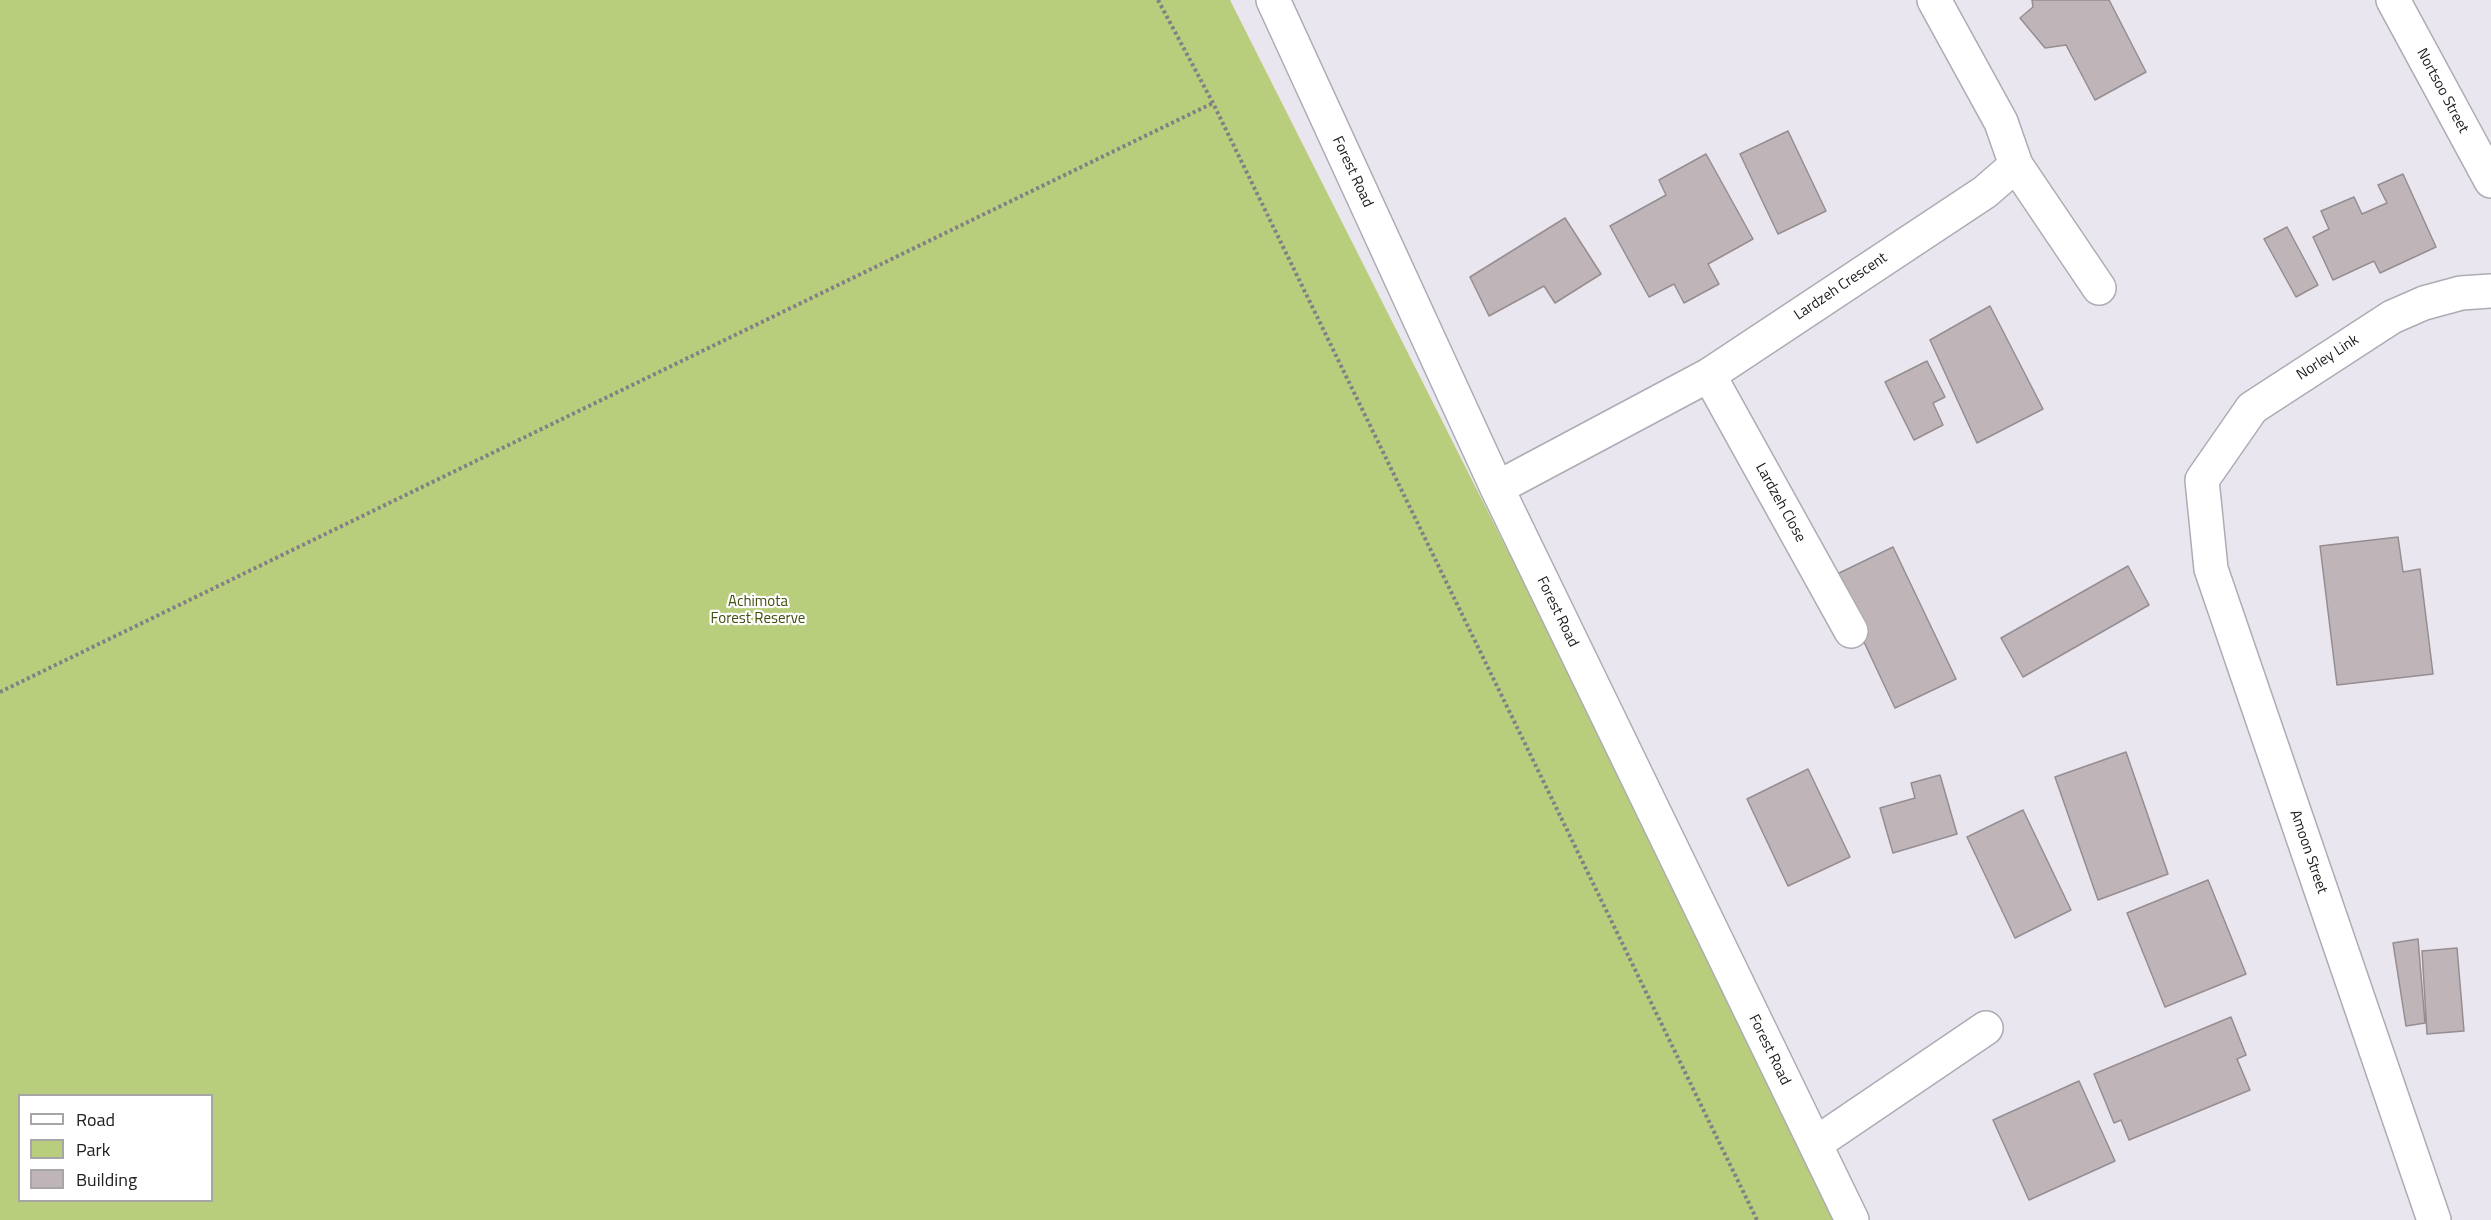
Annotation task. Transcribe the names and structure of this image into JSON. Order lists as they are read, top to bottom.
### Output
{
  "streets": {
    "street": [
      "Nortsoo Street",
      "Forest Road",
      "Lardzeh Crescent",
      "Norley Link",
      "Lardzeh Close",
      "Amoon Street"
    ]
  },
  "crossings": [
    ["Forest Road", "Lardzeh Crescent"],
    ["Lardzeh Crescent", "Lardzeh Close"],
    ["Norley Link", "Amoon Street"]
  ],
  "parks": ["Achimota Forest Reserve"],
  "legend": ["Road", "Park", "Building"]
}
